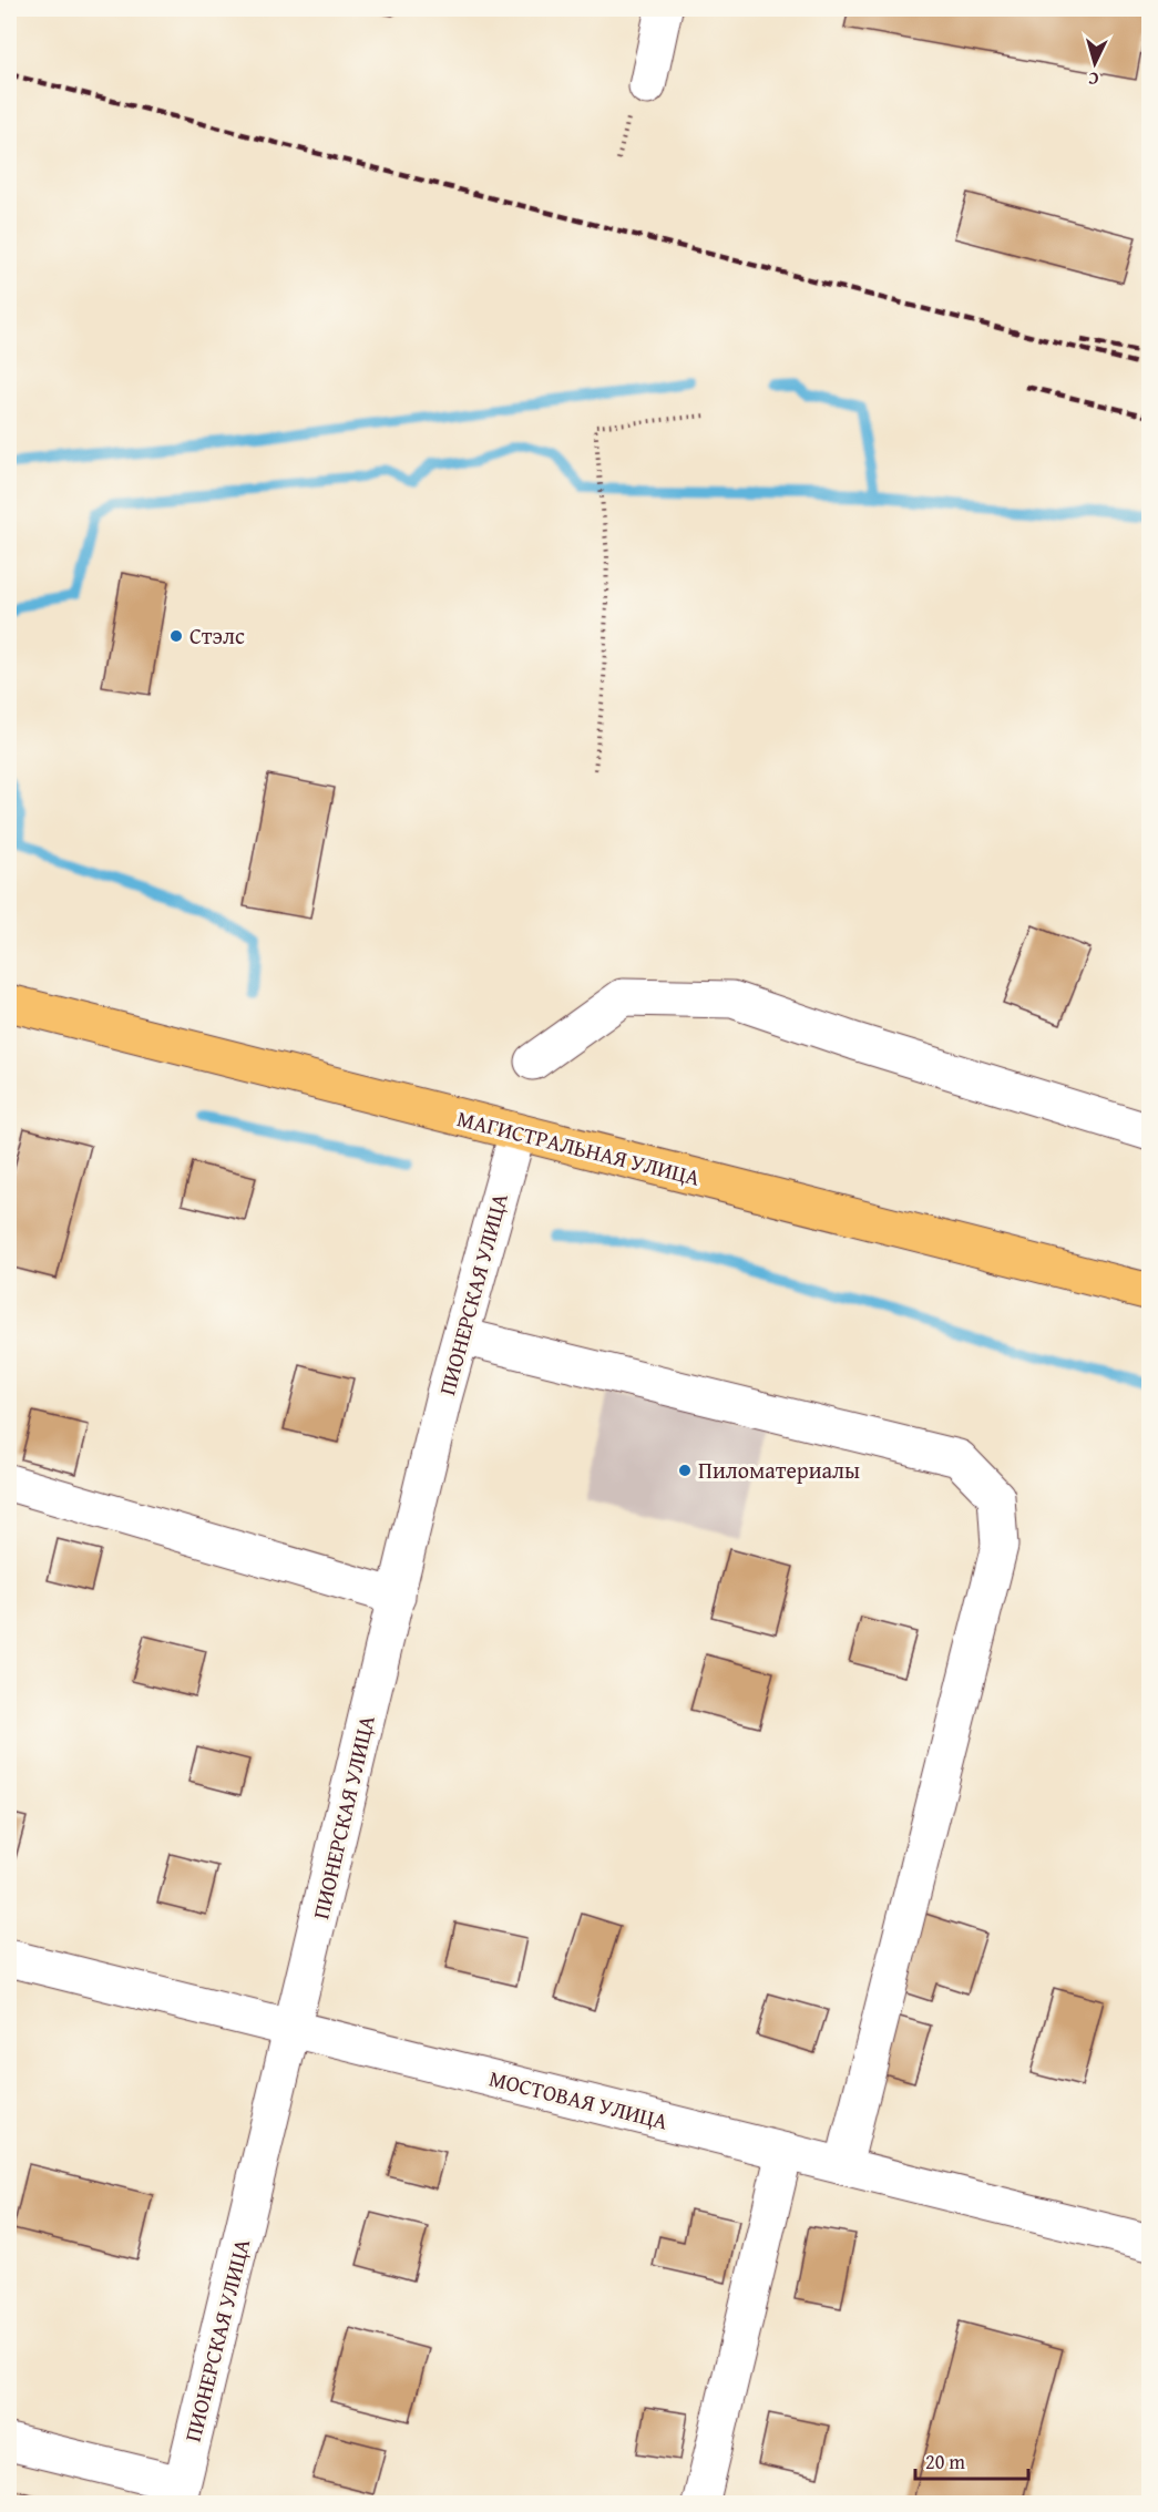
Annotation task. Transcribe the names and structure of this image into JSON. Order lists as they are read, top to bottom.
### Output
{
  "streets": {
    "main road": ["МАГИСТРАЛЬНАЯ УЛИЦА"],
    "street": ["ПИОНЕРСКАЯ УЛИЦА", "МОСТОВАЯ УЛИЦА"]
  },
  "crossings": [
    ["МАГИСТРАЛЬНАЯ УЛИЦА", "ПИОНЕРСКАЯ УЛИЦА"],
    ["ПИОНЕРСКАЯ УЛИЦА", "МОСТОВАЯ УЛИЦА"]
  ],
  "places": ["Стэлс", "Пиломатериалы"],
  "scale_bar": "20 m",
  "north": "bottom"
}
